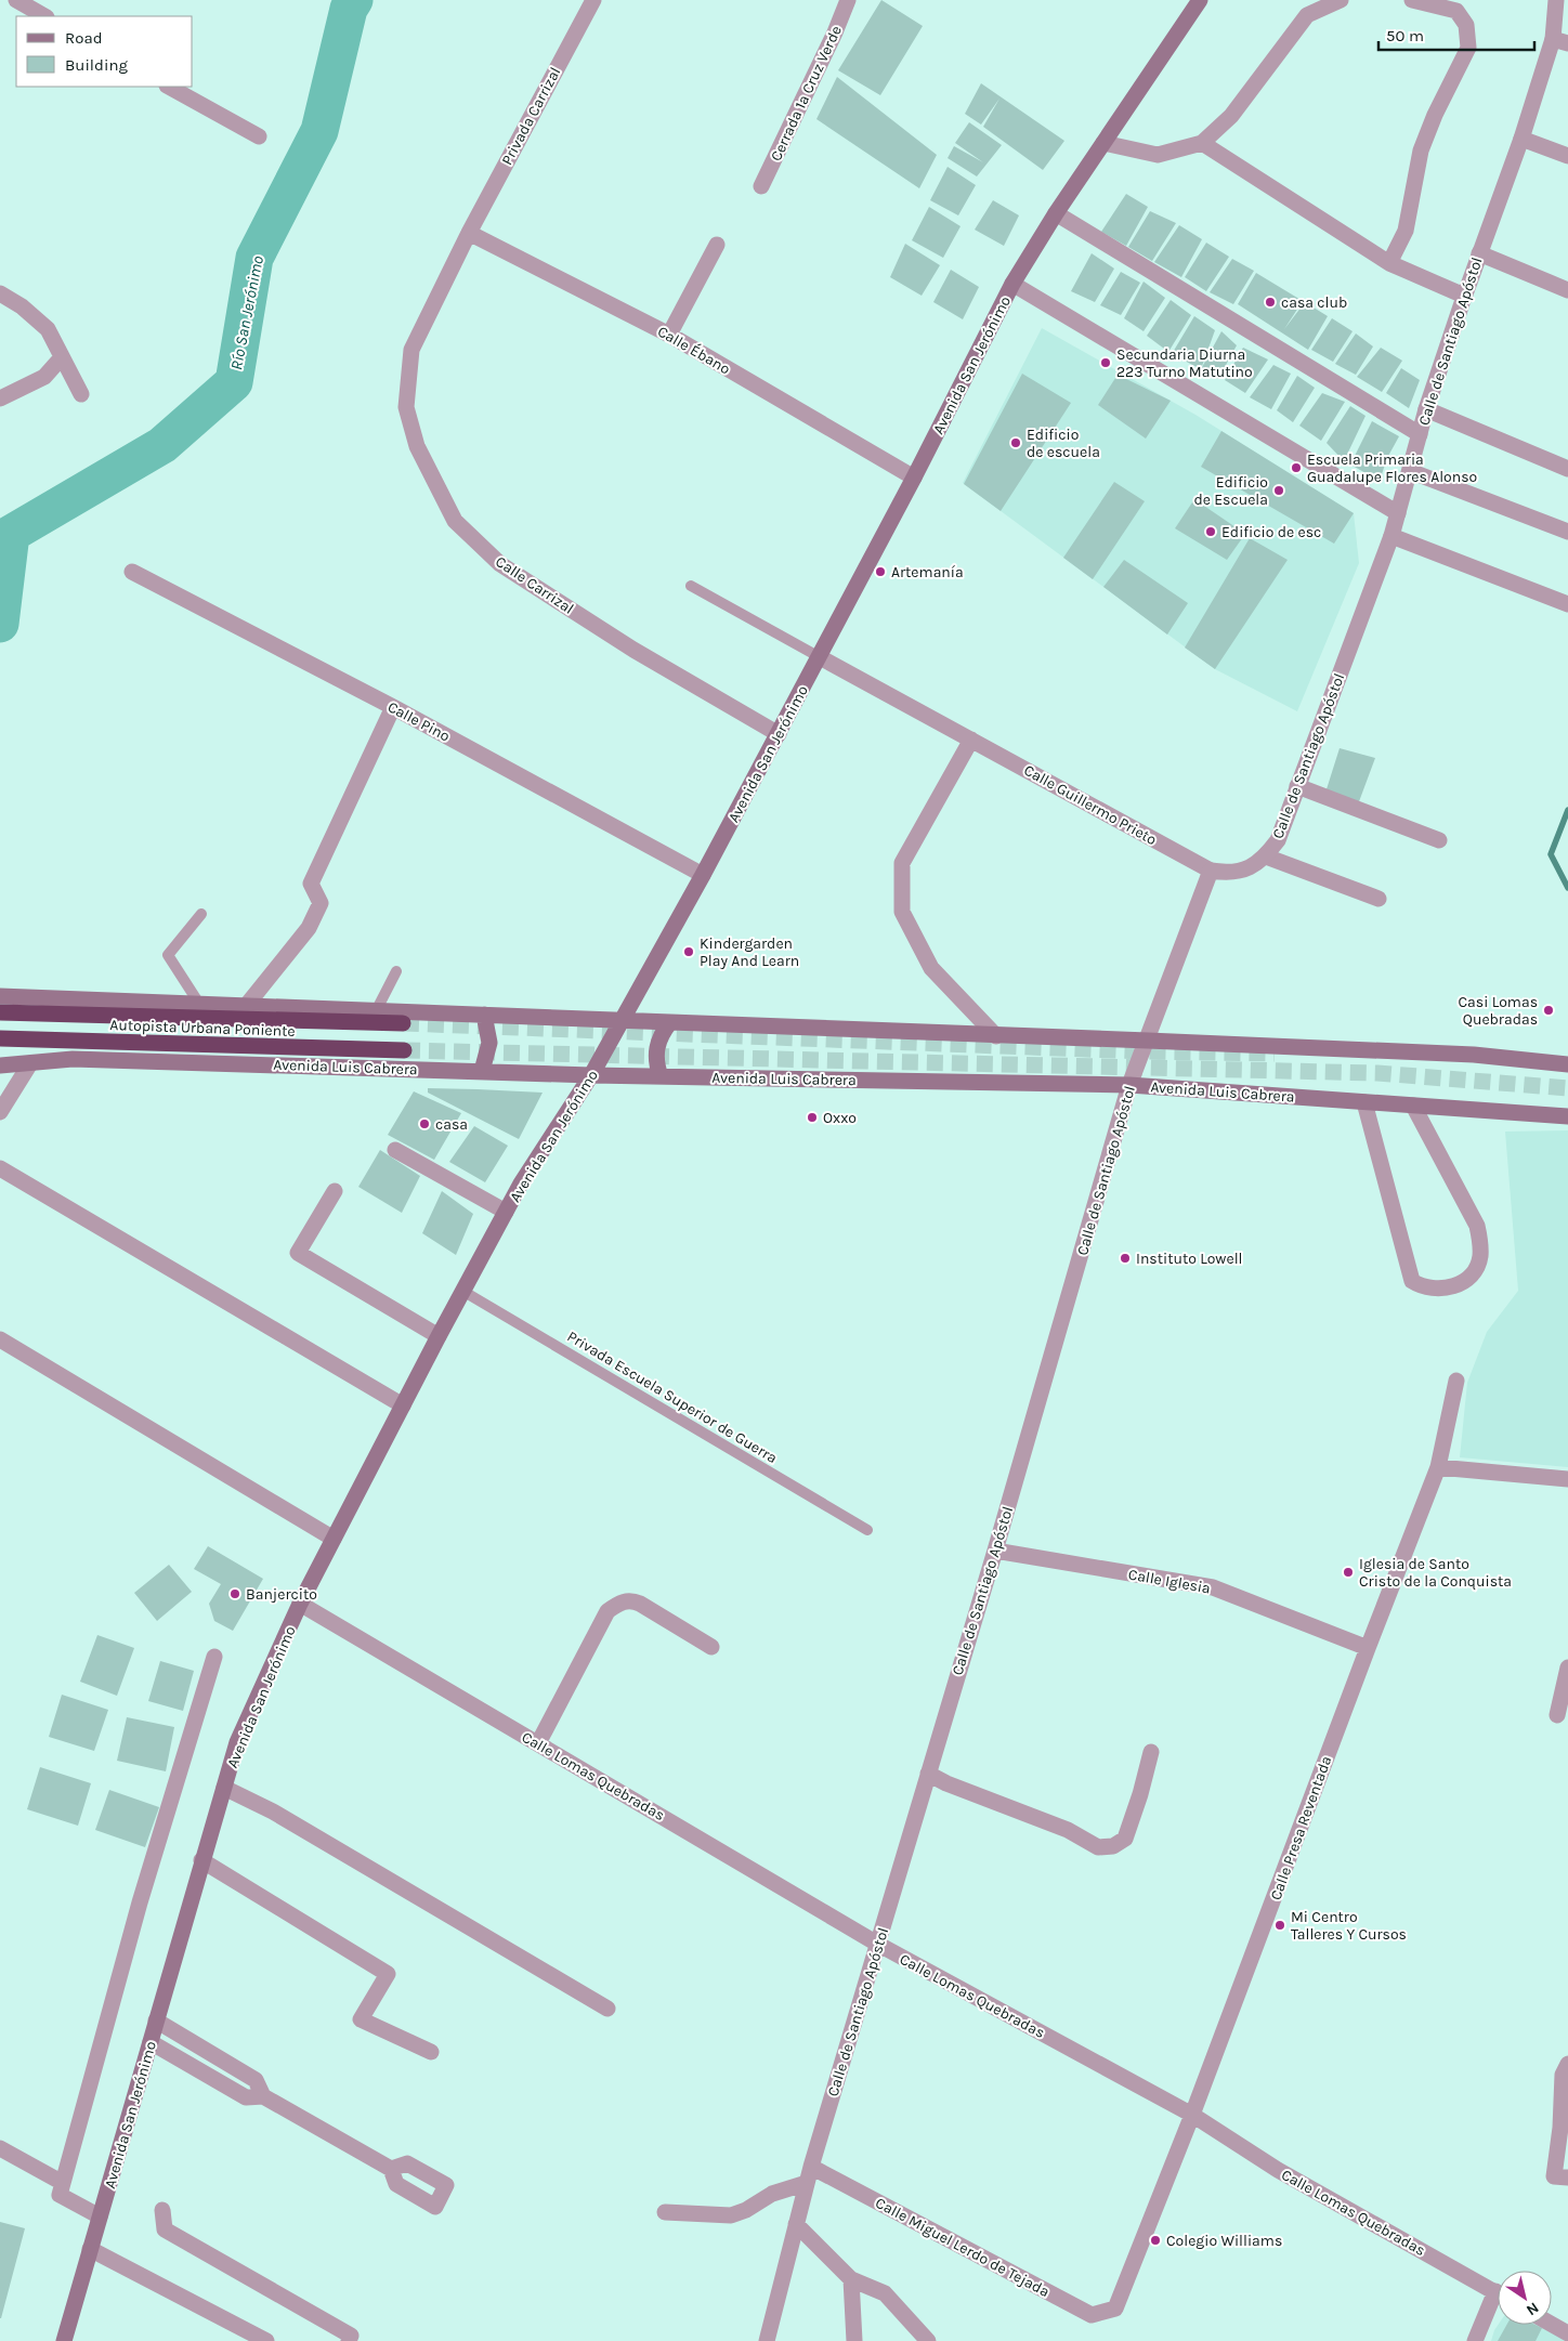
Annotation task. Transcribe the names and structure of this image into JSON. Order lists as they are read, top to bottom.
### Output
{
  "streets": {
    "highway": ["Autopista Urbana Poniente"],
    "main road": ["Avenida San Jerónimo", "Avenida Luis Cabrera"],
    "street": [
      "Cerrada 1ª Cruz Verde",
      "Privada Carrizal",
      "Calle de Santiago Apóstol",
      "Calle Ébano",
      "Calle Carrizal",
      "Calle Pino",
      "Calle Guillermo Prieto",
      "Calle Iglesia",
      "Calle Lomas Quebradas",
      "Calle Presa Reventada",
      "Calle Miguel Lerdo de Tejada"
    ],
    "lane": ["Privada Escuela Superior de Guerra"]
  },
  "crossings": [
    ["Privada Carrizal", "Calle Ébano"],
    ["Privada Carrizal", "Calle Carrizal"],
    ["Calle de Santiago Apóstol", "Calle Guillermo Prieto"],
    ["Calle de Santiago Apóstol", "Avenida Luis Cabrera"],
    ["Calle de Santiago Apóstol", "Calle Iglesia"],
    ["Calle de Santiago Apóstol", "Calle Lomas Quebradas"],
    ["Calle de Santiago Apóstol", "Calle Miguel Lerdo de Tejada"],
    ["Calle Ébano", "Avenida San Jerónimo"],
    ["Calle Ébano", "Calle Carrizal"],
    ["Avenida San Jerónimo", "Calle Carrizal"],
    ["Avenida San Jerónimo", "Calle Pino"],
    ["Avenida San Jerónimo", "Calle Guillermo Prieto"],
    ["Avenida San Jerónimo", "Avenida Luis Cabrera"],
    ["Avenida San Jerónimo", "Privada Escuela Superior de Guerra"],
    ["Avenida San Jerónimo", "Calle Lomas Quebradas"],
    ["Calle Iglesia", "Calle Presa Reventada"],
    ["Calle Lomas Quebradas", "Calle Presa Reventada"],
    ["Calle Presa Reventada", "Calle Miguel Lerdo de Tejada"]
  ],
  "water": ["Río San Jerónimo"],
  "places": [
    "casa club",
    "Secundaria Diurna 223 Turno Matutino",
    "Edificio de escuela",
    "Escuela Primaria Guadalupe Flores Alonso",
    "Edificio de Escuela",
    "Edificio de esc",
    "Artemanía",
    "Kindergarden Play And Learn",
    "Casi Lomas Quebradas",
    "Oxxo",
    "casa",
    "Instituto Lowell",
    "Iglesia de Santo Cristo de la Conquista",
    "Banjercito",
    "Mi Centro Talleres Y Cursos",
    "Colegio Williams"
  ],
  "legend": ["Road", "Building"],
  "scale_bar": "50 m",
  "north": "bottom right"
}
